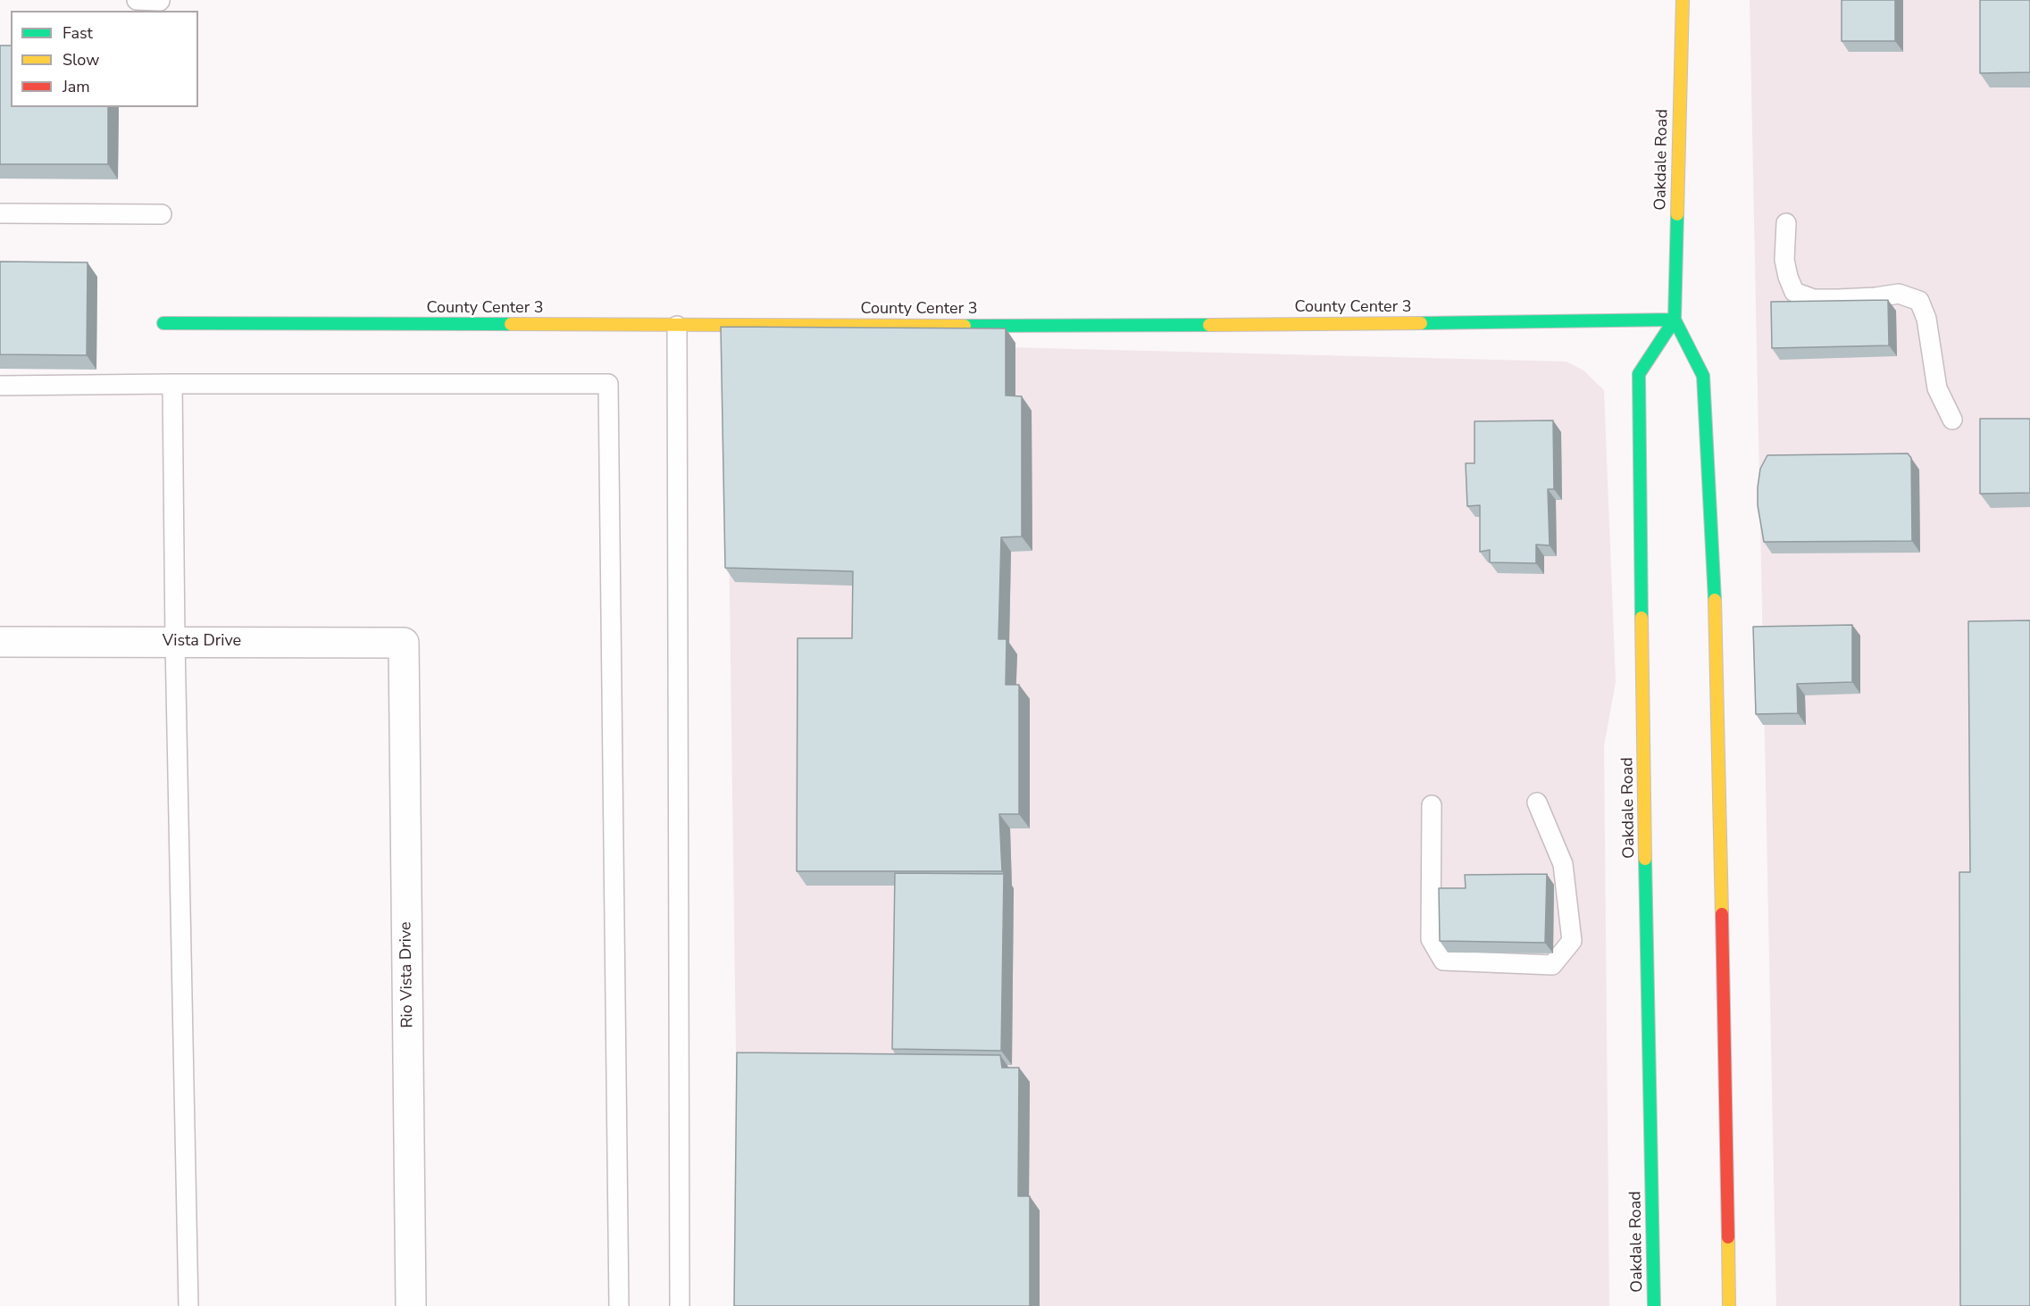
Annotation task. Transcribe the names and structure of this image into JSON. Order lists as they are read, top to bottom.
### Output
{
  "streets": {
    "main road": ["Oakdale Road", "County Center 3"],
    "street": ["Vista Drive", "Rio Vista Drive"]
  },
  "crossings": [
    ["Oakdale Road", "County Center 3"],
    ["Vista Drive", "Rio Vista Drive"]
  ],
  "legend": ["Fast", "Slow", "Jam"]
}
